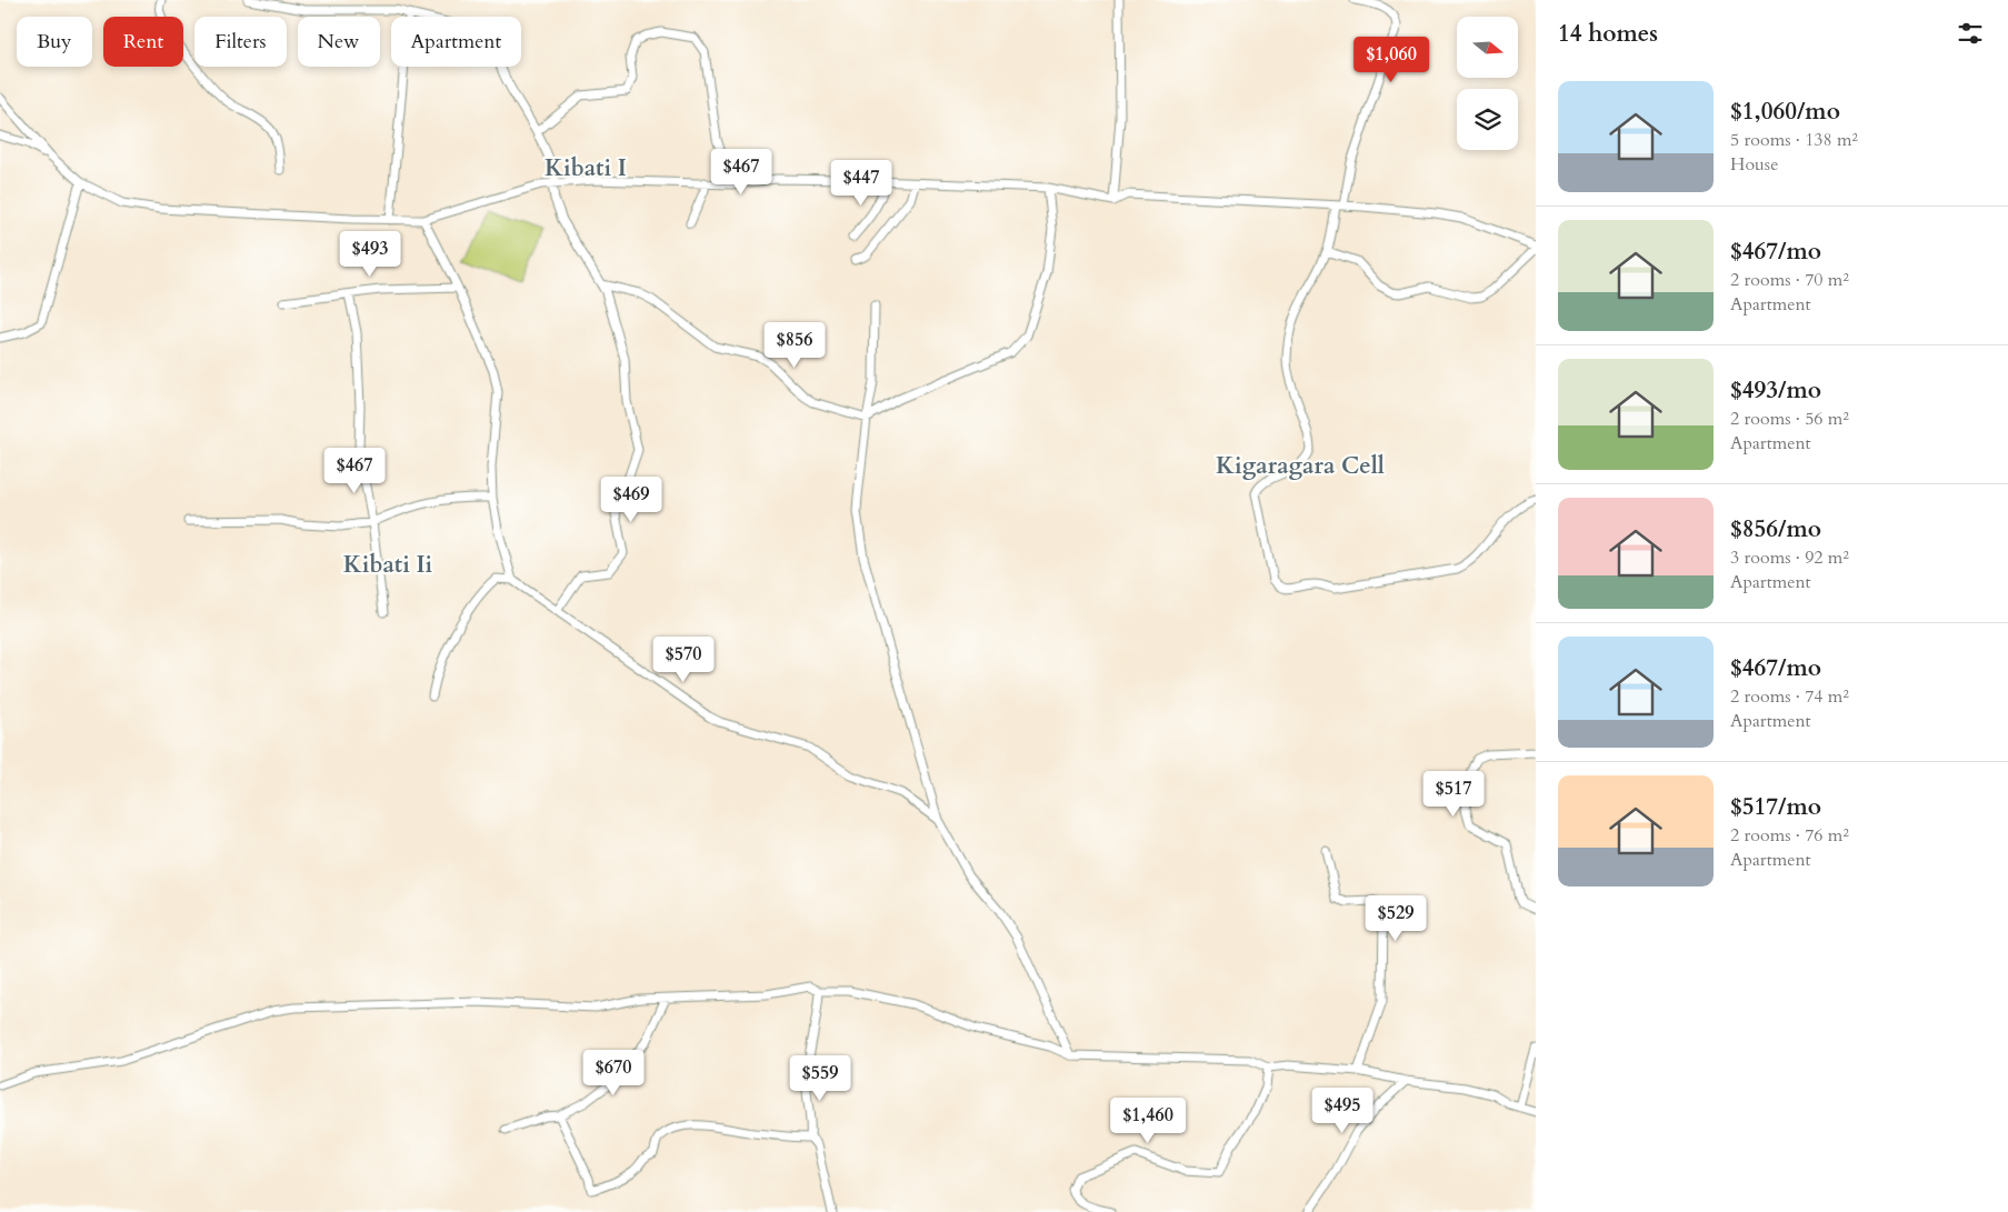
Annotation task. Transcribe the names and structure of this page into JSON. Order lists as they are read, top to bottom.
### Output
{
  "districts": ["Kibati I", "Kigaragara Cell", "Kibati Ii"],
  "north": "right",
  "page": {
    "heading": "14 homes",
    "chip": [
      "Buy",
      "Rent",
      "Filters",
      "New",
      "Apartment"
    ],
    "price": [
      "$1,060",
      "$467",
      "$447",
      "$493",
      "$856",
      "$467",
      "$469",
      "$570",
      "$517",
      "$529",
      "$670",
      "$559",
      "$495",
      "$1,460"
    ],
    "list": [
      {
        "name": "$1,060/mo",
        "note": "5 rooms · 138 m² · House"
      },
      {
        "name": "$467/mo",
        "note": "2 rooms · 70 m² · Apartment"
      },
      {
        "name": "$493/mo",
        "note": "2 rooms · 56 m² · Apartment"
      },
      {
        "name": "$856/mo",
        "note": "3 rooms · 92 m² · Apartment"
      },
      {
        "name": "$467/mo",
        "note": "2 rooms · 74 m² · Apartment"
      },
      {
        "name": "$517/mo",
        "note": "2 rooms · 76 m² · Apartment"
      }
    ]
  }
}
